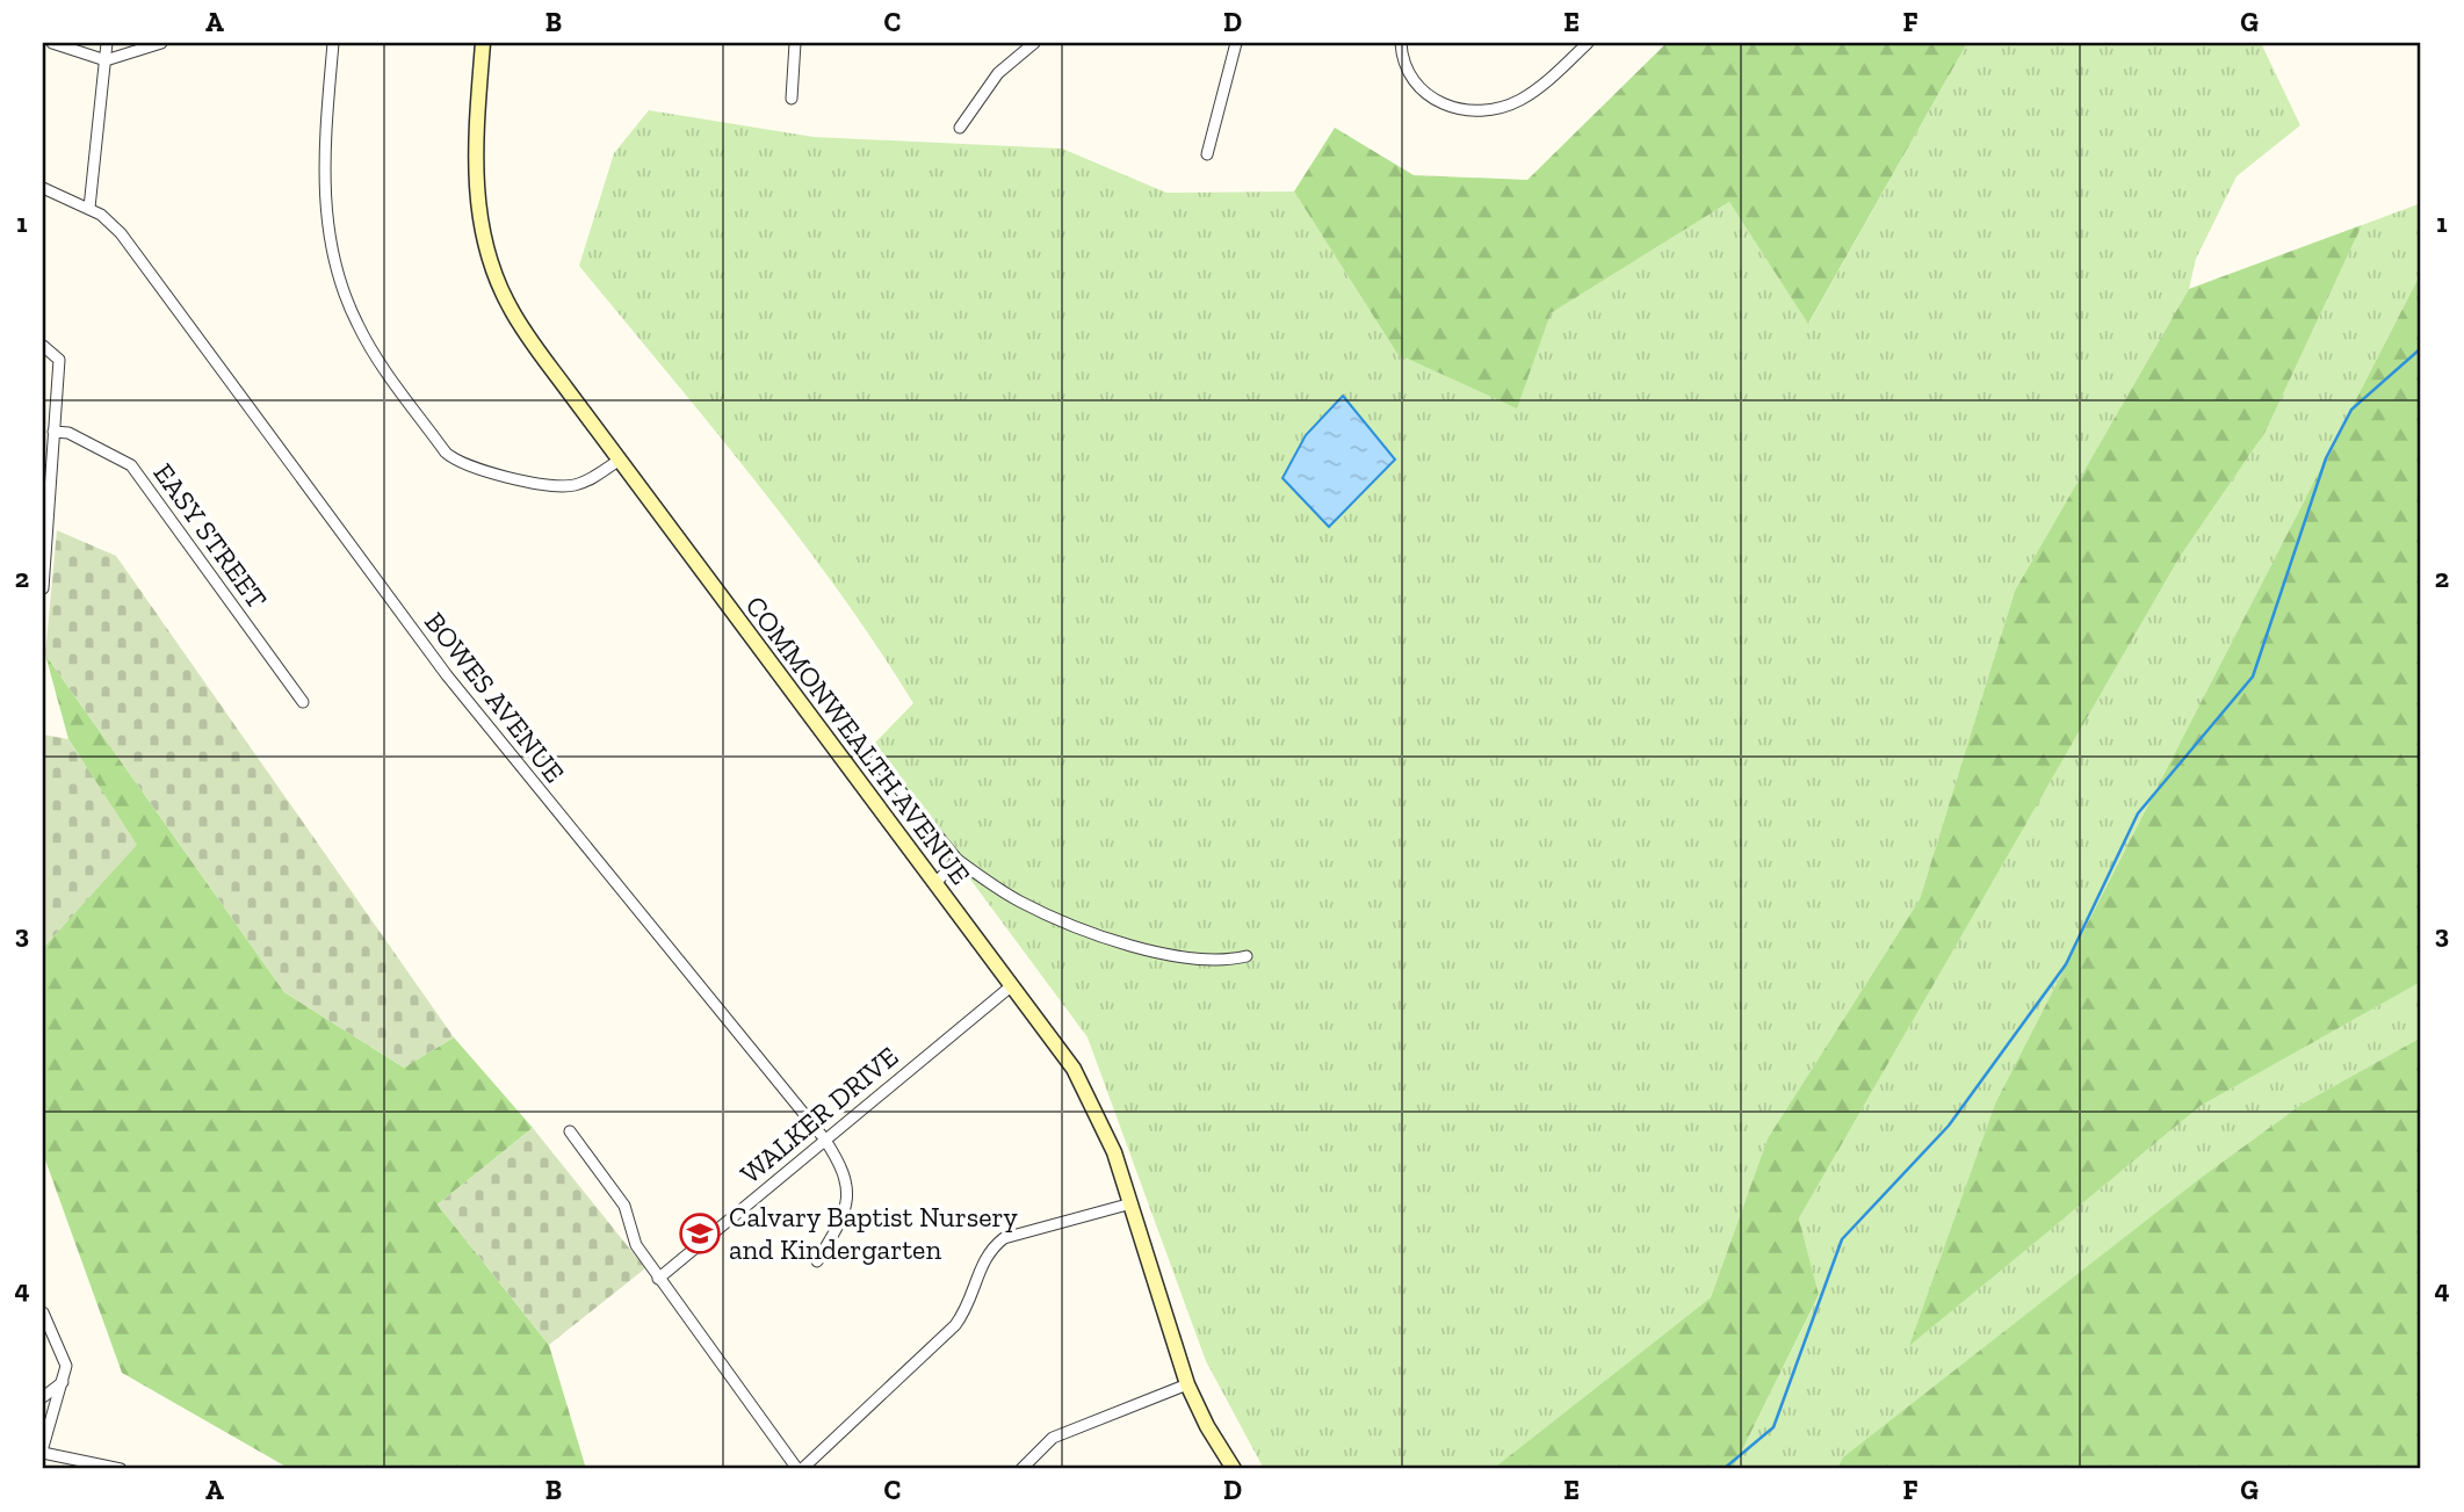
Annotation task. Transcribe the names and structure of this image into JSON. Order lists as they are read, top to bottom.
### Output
{
  "streets": {
    "street": [
      "EASY STREET",
      "BOWES AVENUE",
      "COMMONWEALTH AVENUE",
      "WALKER DRIVE"
    ]
  },
  "crossings": [
    ["BOWES AVENUE", "WALKER DRIVE"],
    ["COMMONWEALTH AVENUE", "WALKER DRIVE"]
  ],
  "places": {
    "school or university": ["Calvary Baptist Nursery and Kindergarten"]
  },
  "grid": {
    "columns": [
      "A",
      "B",
      "C",
      "D",
      "E",
      "F",
      "G"
    ],
    "rows": [
      "1",
      "2",
      "3",
      "4"
    ]
  }
}
